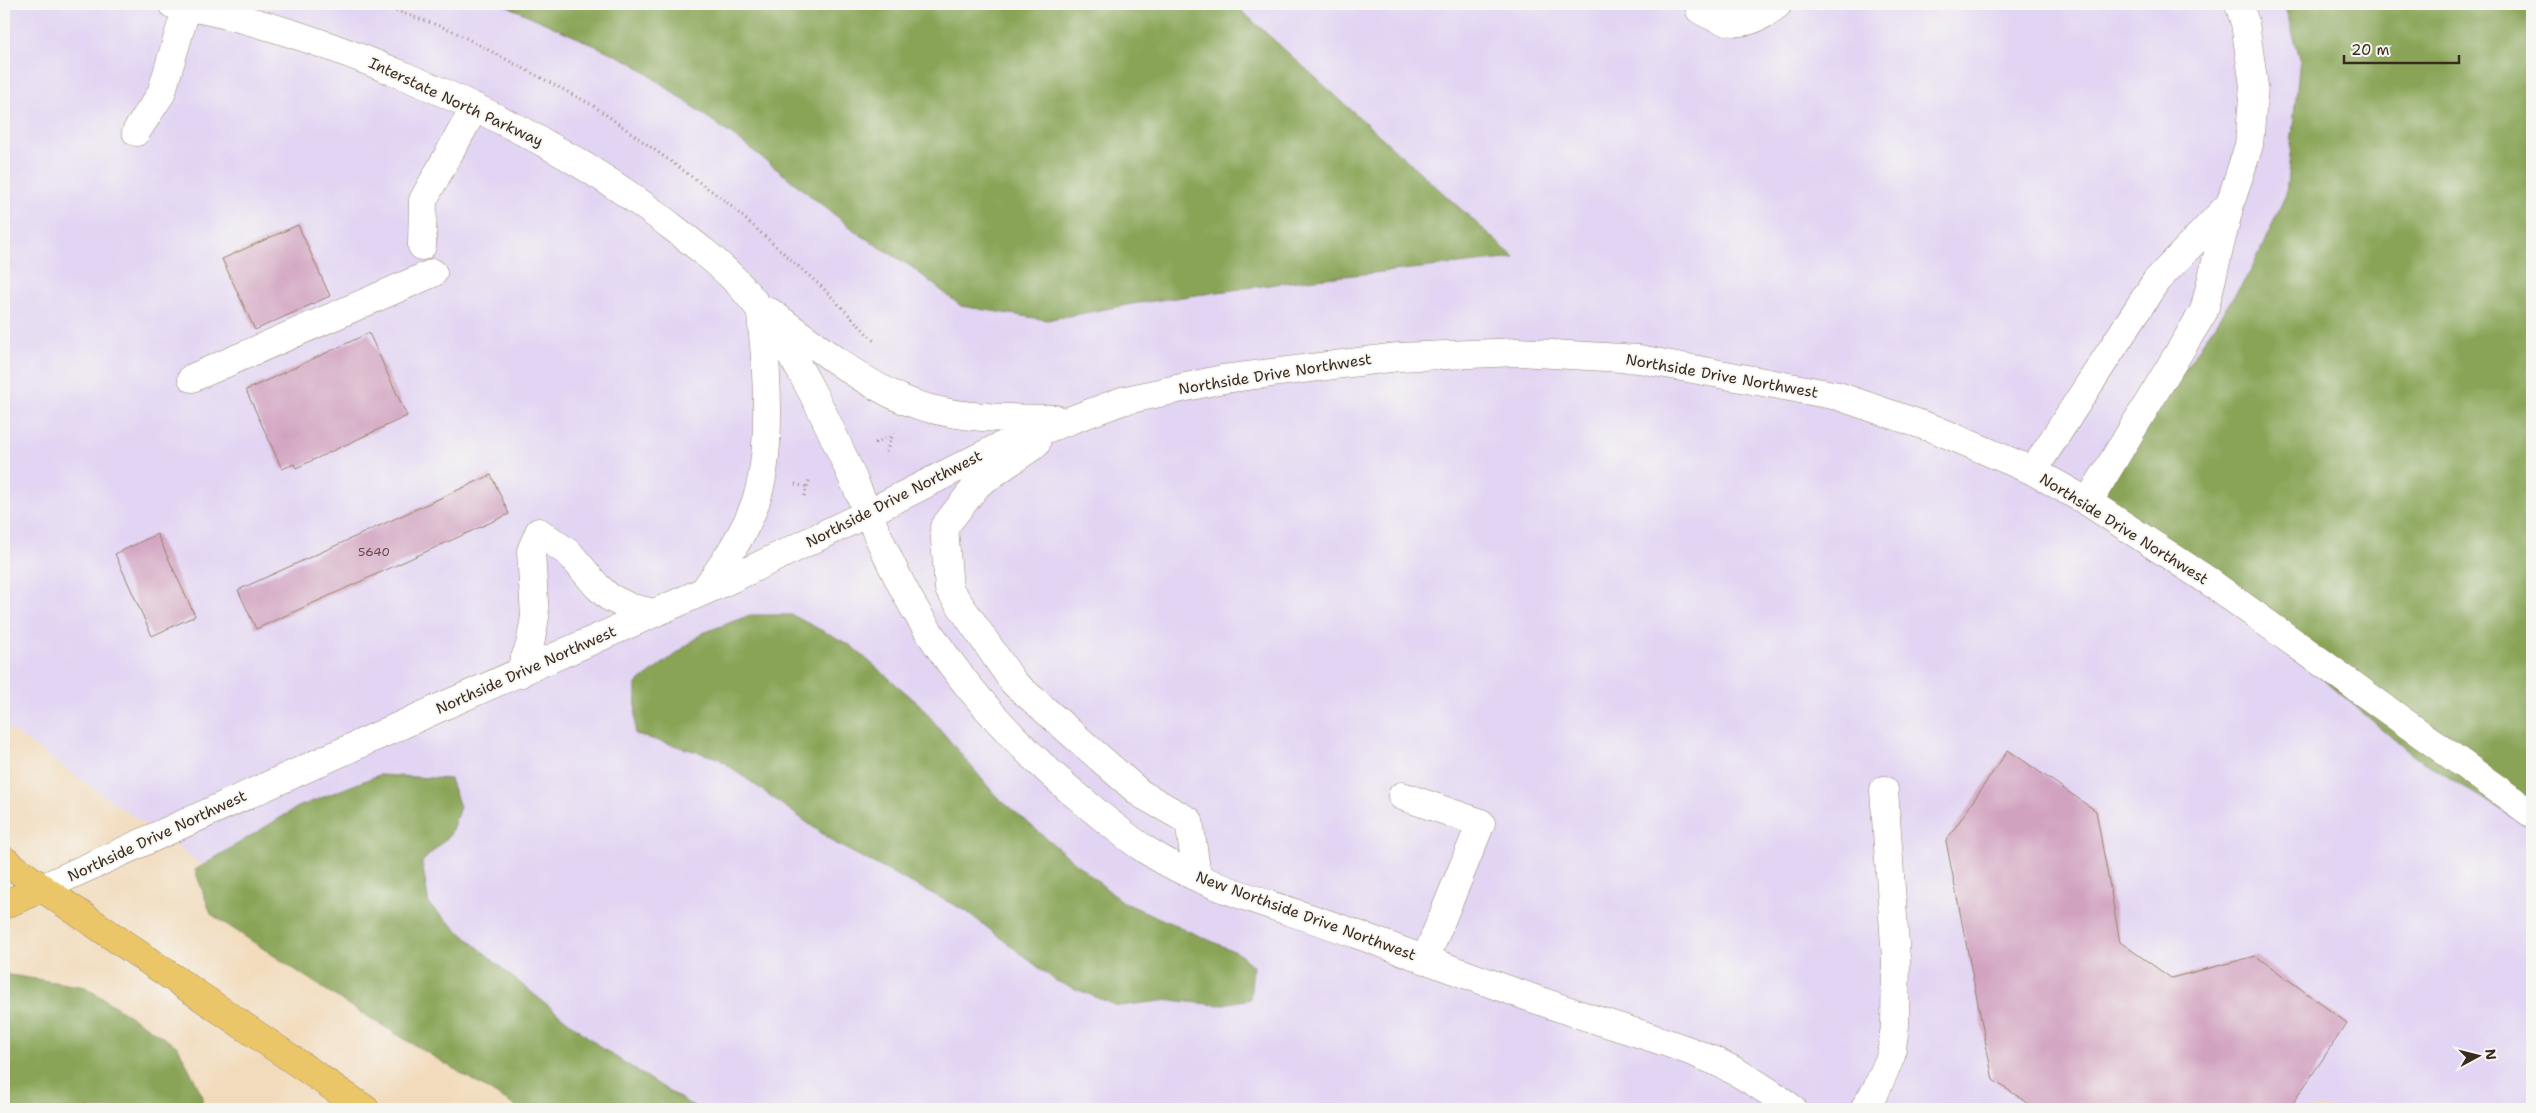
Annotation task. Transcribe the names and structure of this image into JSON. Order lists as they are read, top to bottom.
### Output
{
  "streets": {
    "main road": ["Northside Drive Northwest"],
    "street": ["Interstate North Parkway", "New Northside Drive Northwest"]
  },
  "crossings": [
    ["Interstate North Parkway", "Northside Drive Northwest"],
    ["Interstate North Parkway", "New Northside Drive Northwest"],
    ["Northside Drive Northwest", "New Northside Drive Northwest"]
  ],
  "house_numbers": ["5640"],
  "scale_bar": "20 m",
  "north": "right"
}
